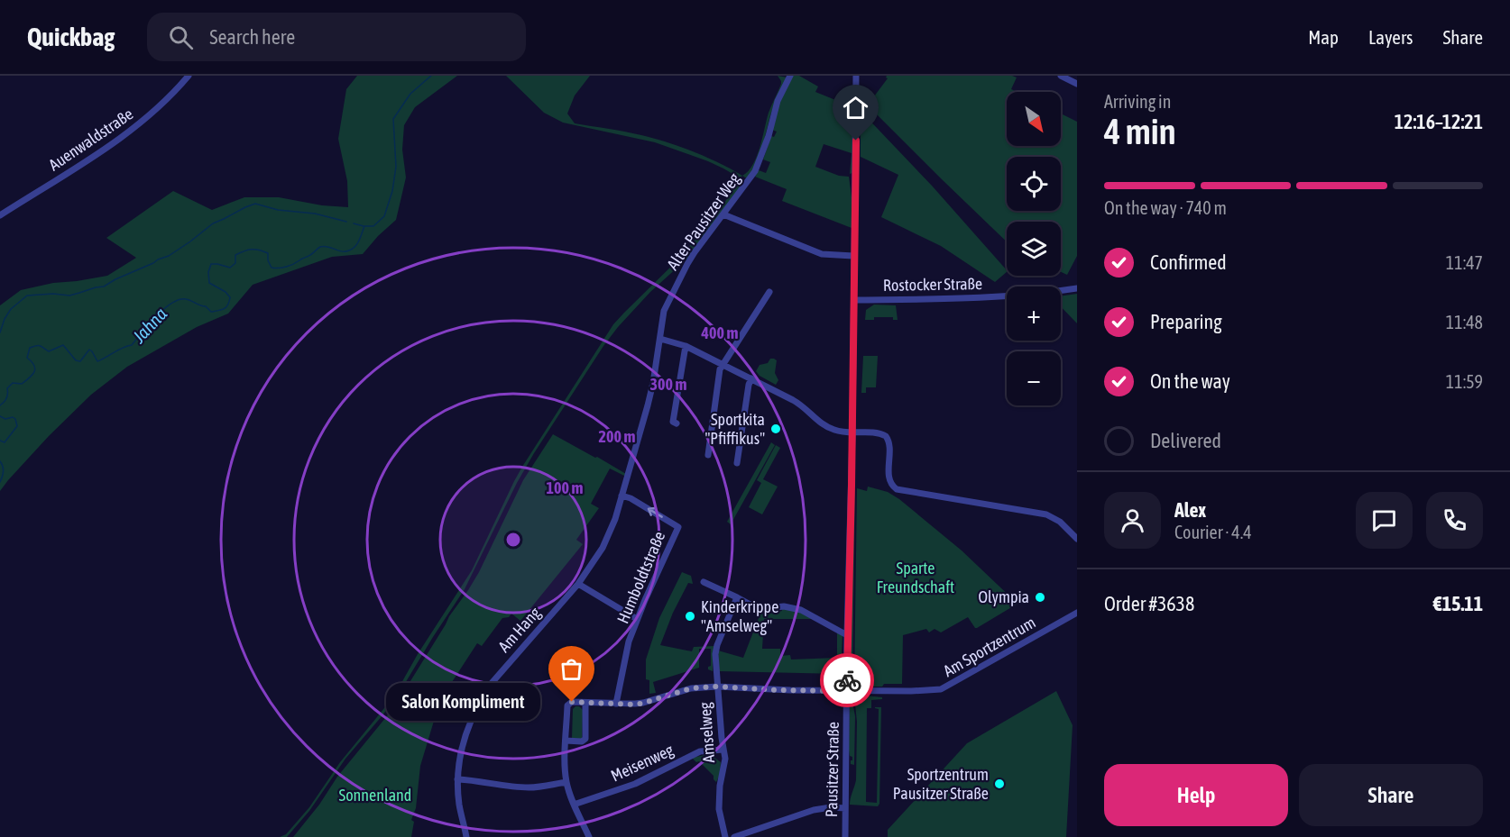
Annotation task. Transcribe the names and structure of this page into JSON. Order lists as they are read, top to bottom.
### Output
{
  "streets": {
    "street": [
      "Auenwaldstraße",
      "Alter Pausitzer Weg",
      "Rostocker Straße",
      "Humboldtstraße",
      "Am Hang",
      "Am Sportzentrum",
      "Amselweg",
      "Meisenweg",
      "Pausitzer Straße"
    ]
  },
  "crossings": [
    ["Alter Pausitzer Weg", "Am Hang"],
    ["Rostocker Straße", "Pausitzer Straße"],
    ["Humboldtstraße", "Am Hang"],
    ["Humboldtstraße", "Am Sportzentrum"],
    ["Am Sportzentrum", "Amselweg"],
    ["Am Sportzentrum", "Pausitzer Straße"],
    ["Amselweg", "Meisenweg"]
  ],
  "water": ["Jahna"],
  "parks": ["Sparte Freundschaft", "Sonnenland"],
  "places": [
    "Sportkita \"Pfiffikus\"",
    "Olympia",
    "Kinderkrippe \"Amselweg\"",
    "Salon Kompliment",
    "Sportzentrum Pausitzer Straße"
  ],
  "north": "bottom right",
  "page": {
    "header": "Quickbag",
    "search": "Search here",
    "nav": ["Map", "Layers", "Share"],
    "heading": ["4 min", "Arriving in", "12:16–12:21"],
    "panel": [
      "Alex",
      "Courier · 4.4",
      "Order #3638",
      "€15.11"
    ],
    "map_buttons": ["+", "−"],
    "bar": "On the way · 740 m",
    "list": [
      ["Confirmed", "11:47"],
      ["Preparing", "11:48"],
      ["On the way", "11:59"],
      "Delivered"
    ],
    "bubble": "Salon Kompliment",
    "buttons": ["Help", "Share"]
  },
  "rings": [
    "400 m",
    "300 m",
    "200 m",
    "100 m"
  ]
}
